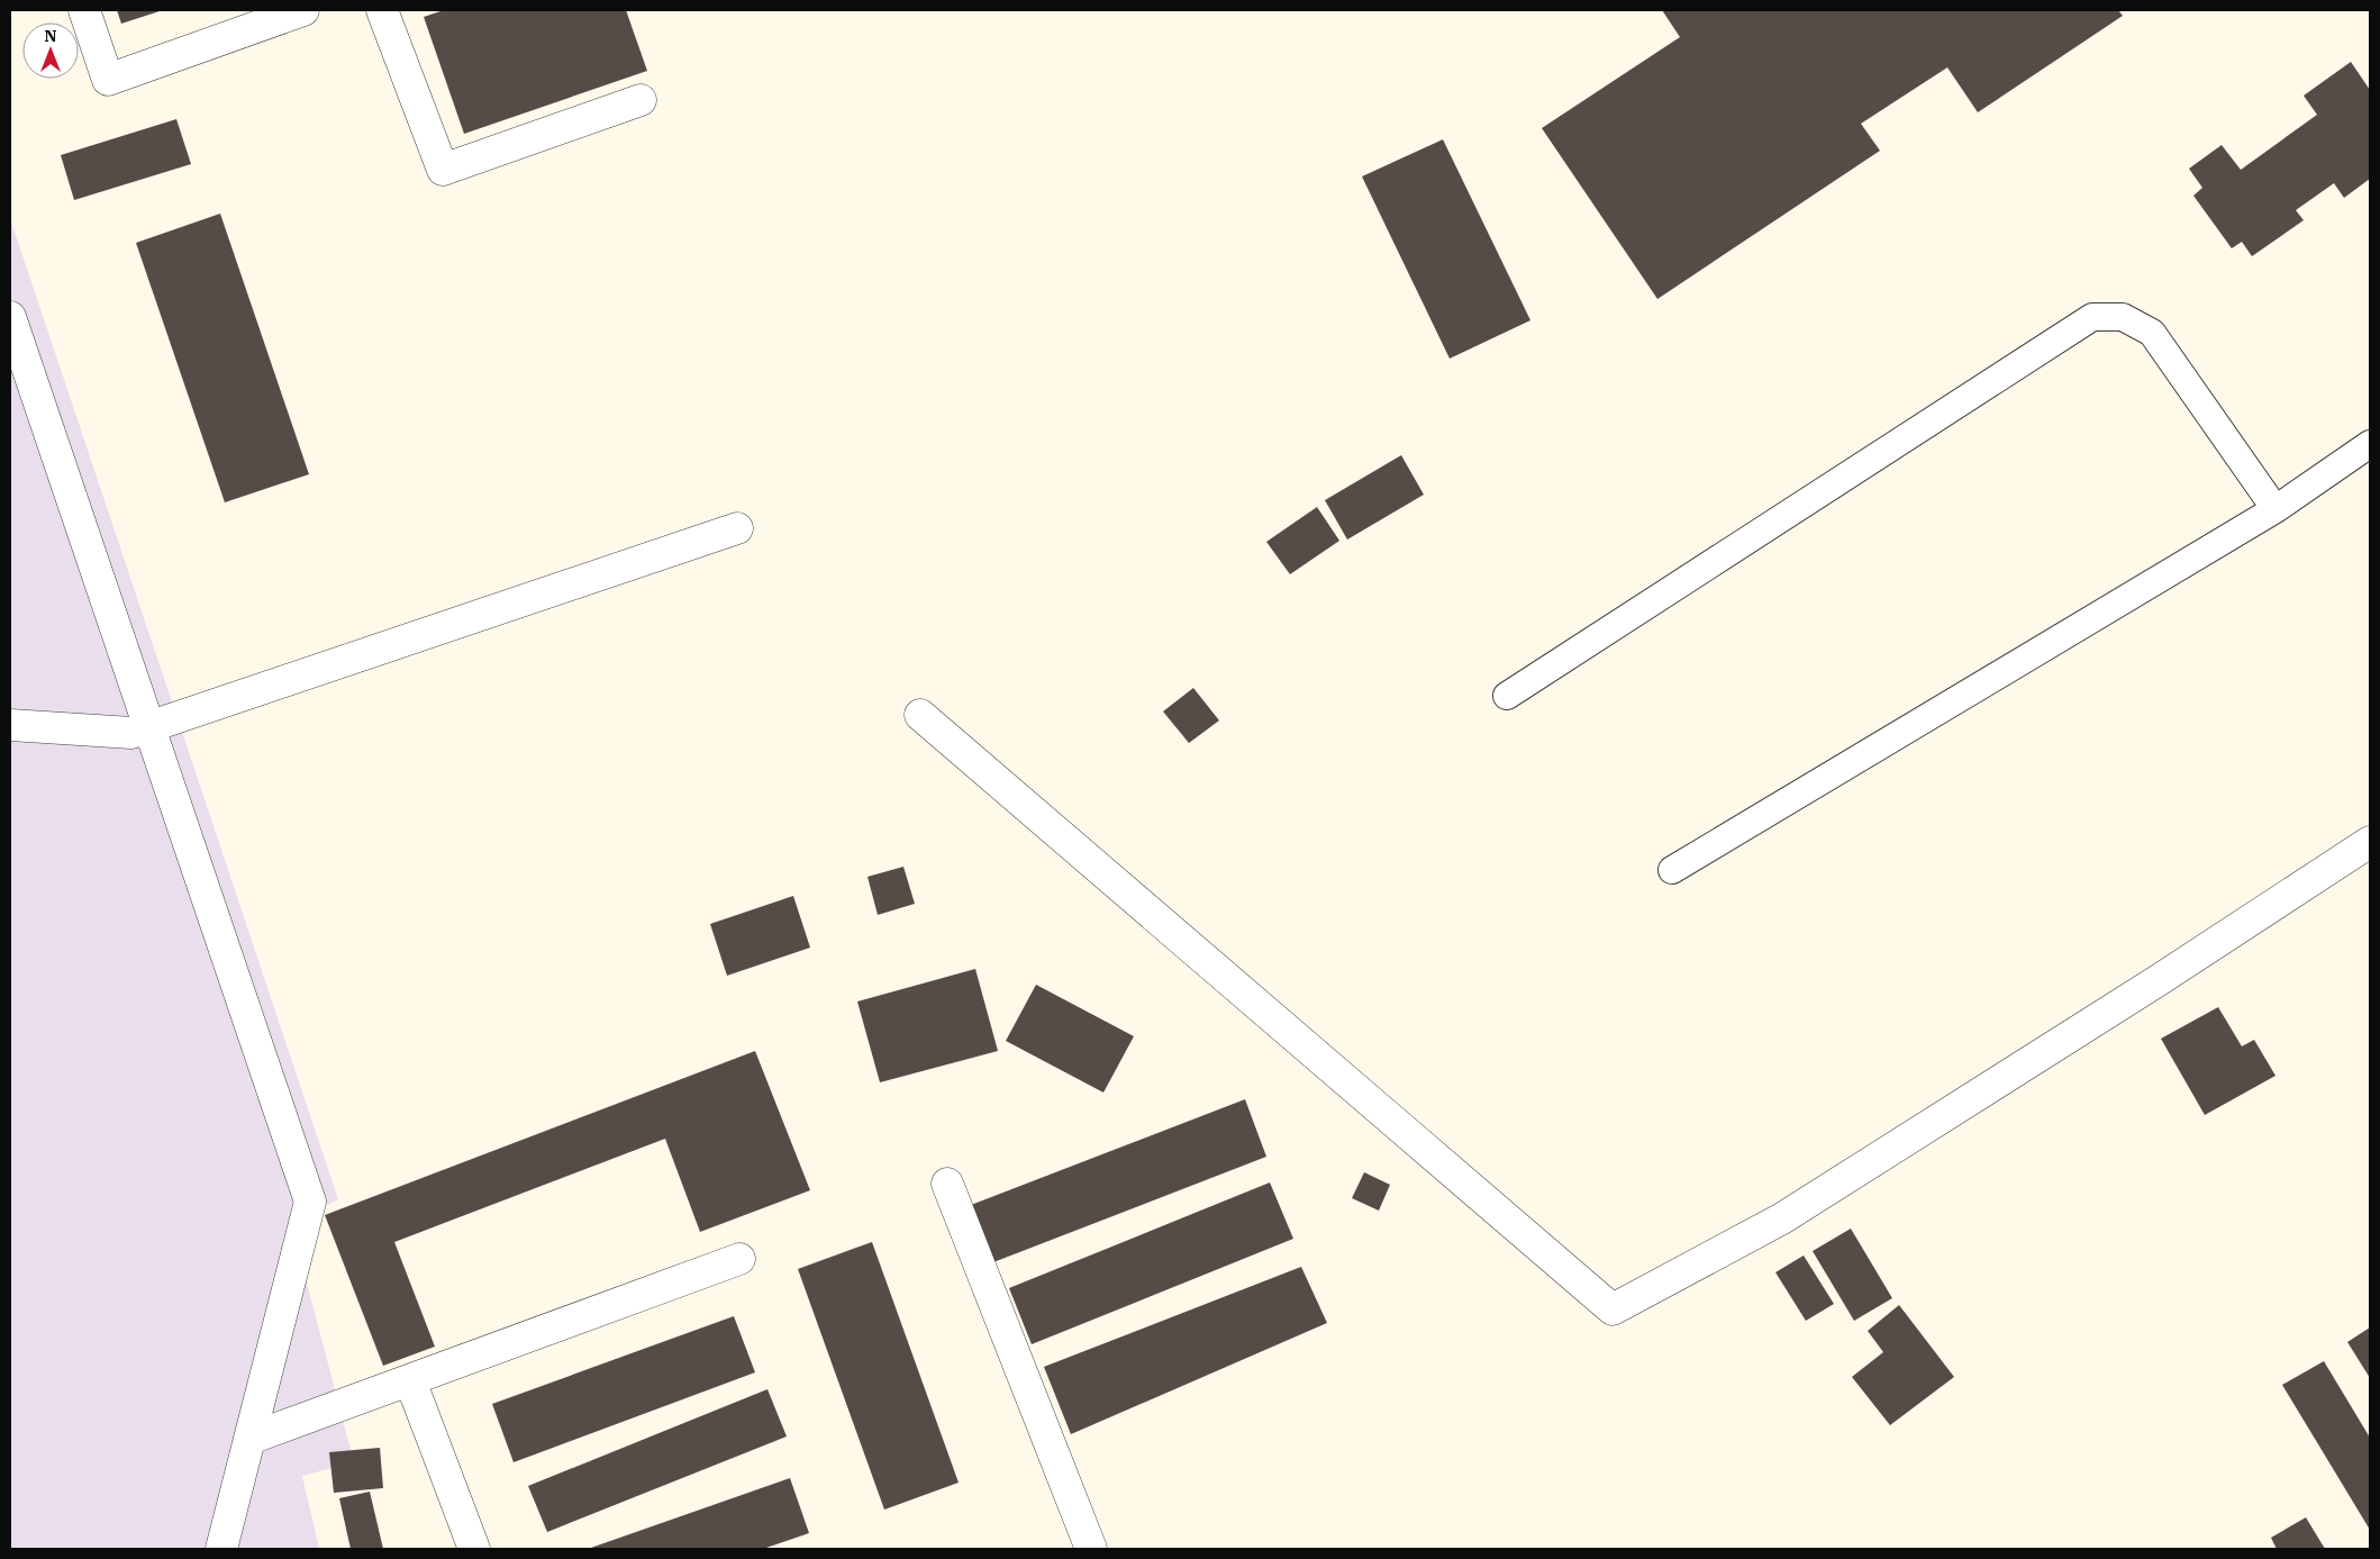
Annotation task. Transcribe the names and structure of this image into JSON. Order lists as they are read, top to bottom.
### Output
{
  "north": "top"
}
